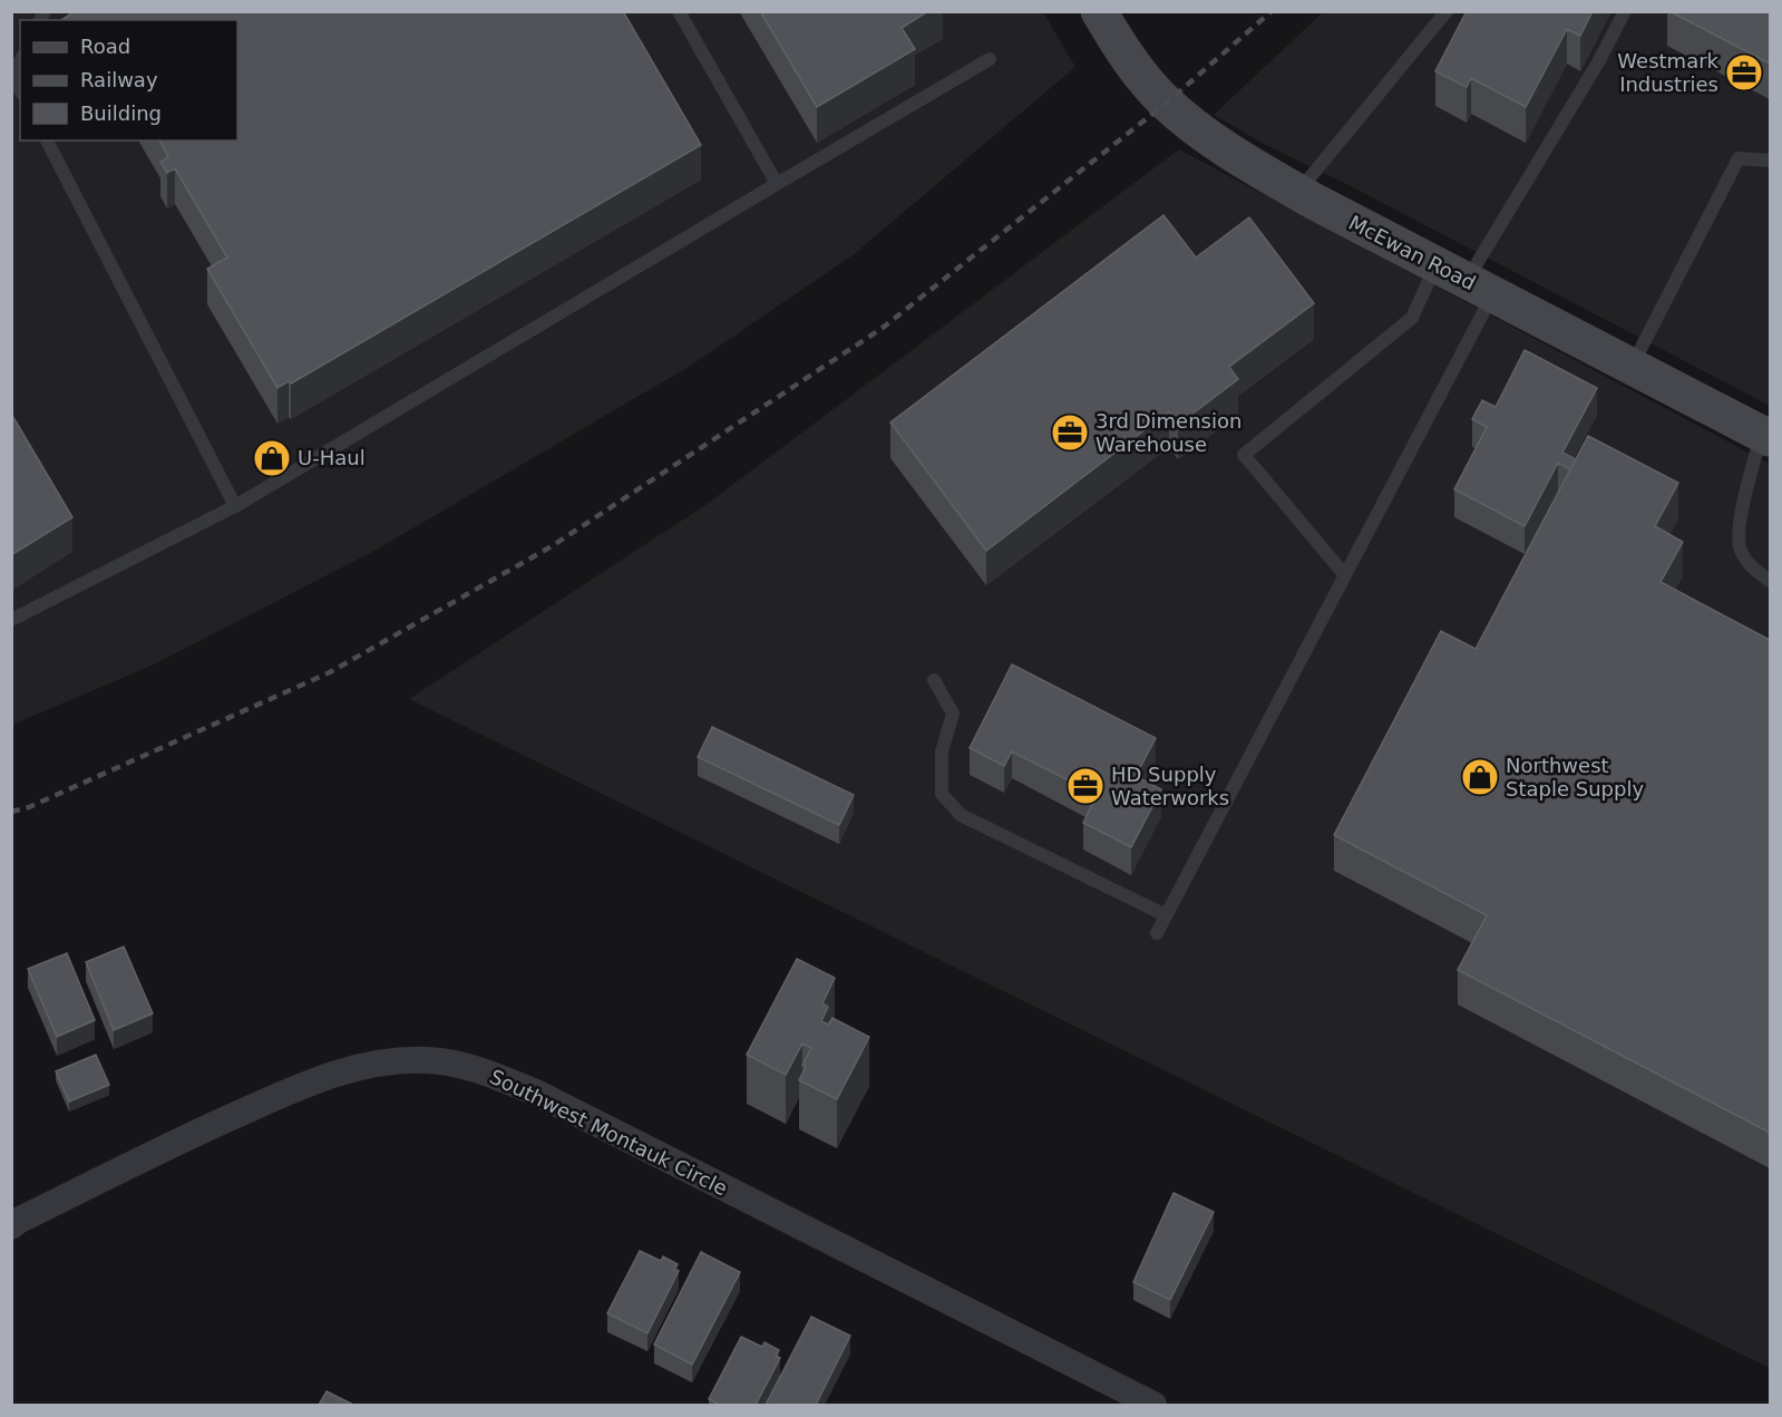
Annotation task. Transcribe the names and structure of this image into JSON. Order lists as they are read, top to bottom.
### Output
{
  "streets": {
    "street": ["McEwan Road", "Southwest Montauk Circle"]
  },
  "places": {
    "office": ["Westmark Industries", "3rd Dimension Warehouse", "HD Supply Waterworks"],
    "shop": ["U-Haul", "Northwest Staple Supply"]
  },
  "legend": ["Road", "Railway", "Building"]
}
